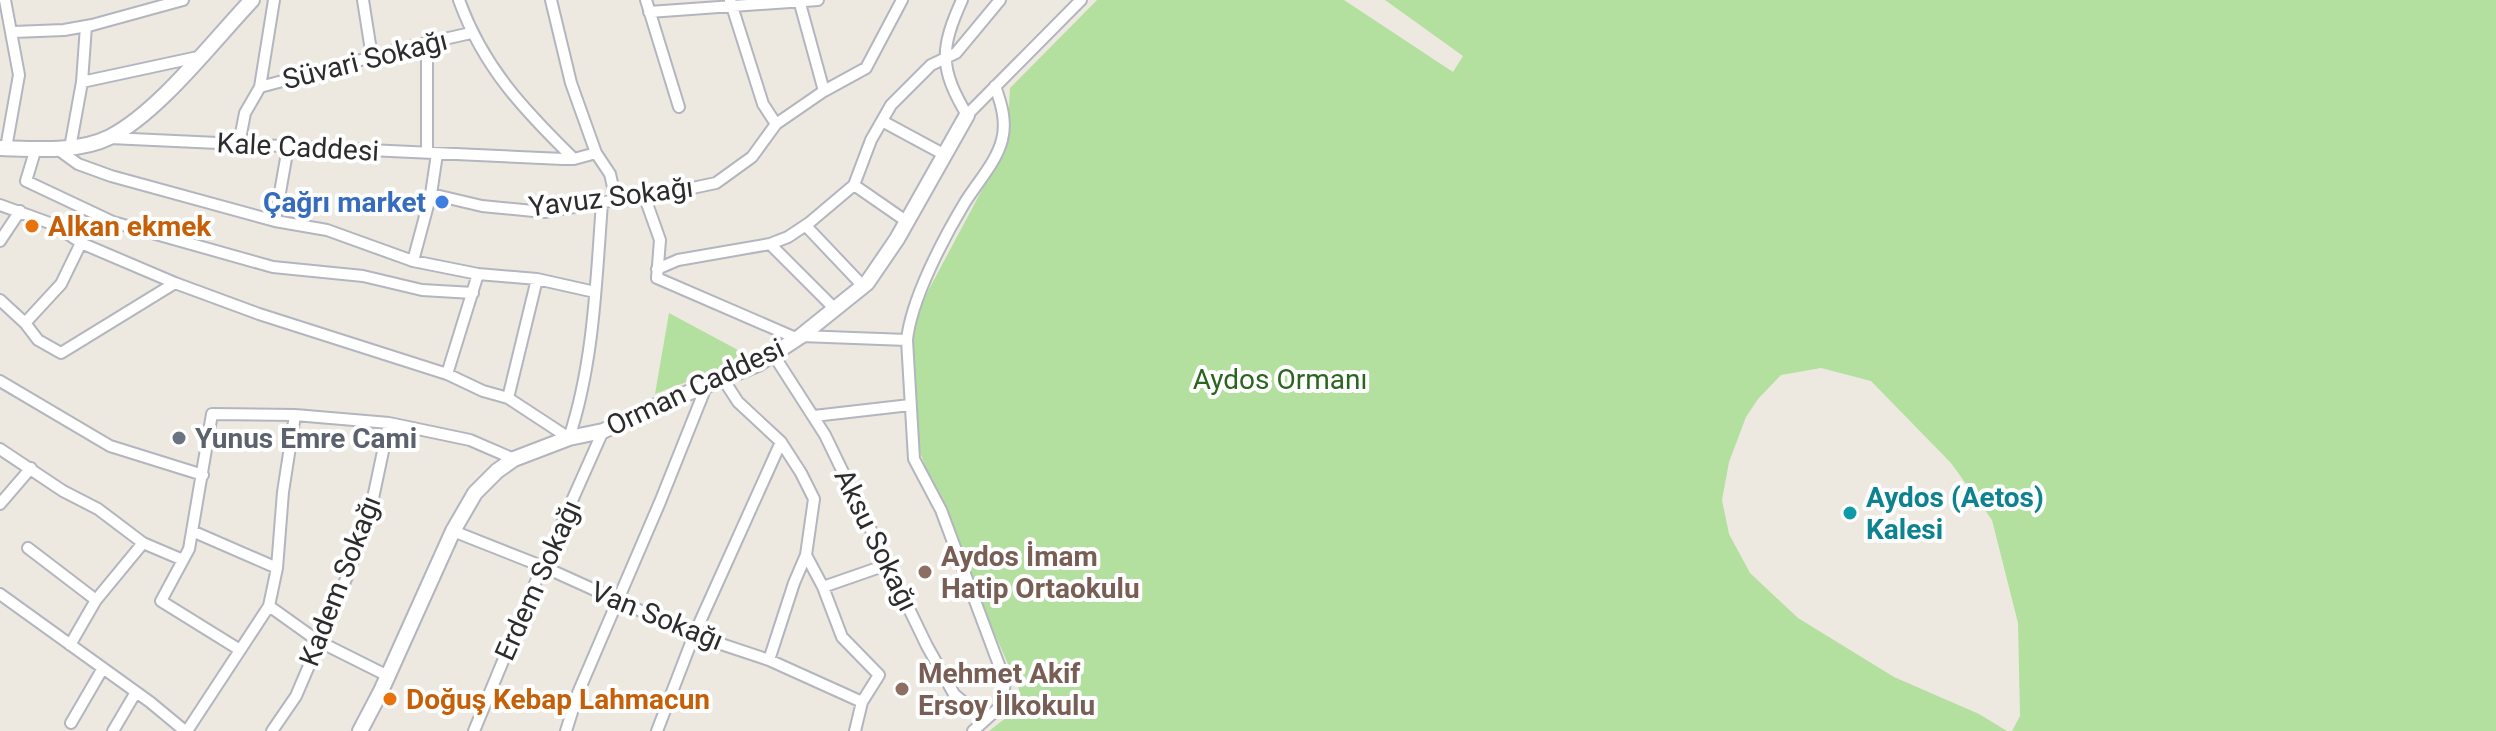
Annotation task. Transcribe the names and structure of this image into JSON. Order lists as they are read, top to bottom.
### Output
{
  "streets": {
    "street": [
      "Süvari Sokağı",
      "Kale Caddesi",
      "Yavuz Sokağı",
      "Orman Caddesi",
      "Aksu Sokağı",
      "Erdem Sokağı",
      "Kadem Sokağı",
      "Van Sokağı"
    ]
  },
  "crossings": [
    ["Orman Caddesi", "Aksu Sokağı"],
    ["Orman Caddesi", "Erdem Sokağı"],
    ["Orman Caddesi", "Van Sokağı"],
    ["Erdem Sokağı", "Van Sokağı"]
  ],
  "parks": ["Aydos Ormanı"],
  "places": [
    "Çağrı market",
    "Alkan ekmek",
    "Yunus Emre Cami",
    "Aydos (Aetos) Kalesi",
    "Aydos İmam Hatip Ortaokulu",
    "Mehmet Akif Ersoy İlkokulu",
    "Doğuş Kebap Lahmacun"
  ]
}
